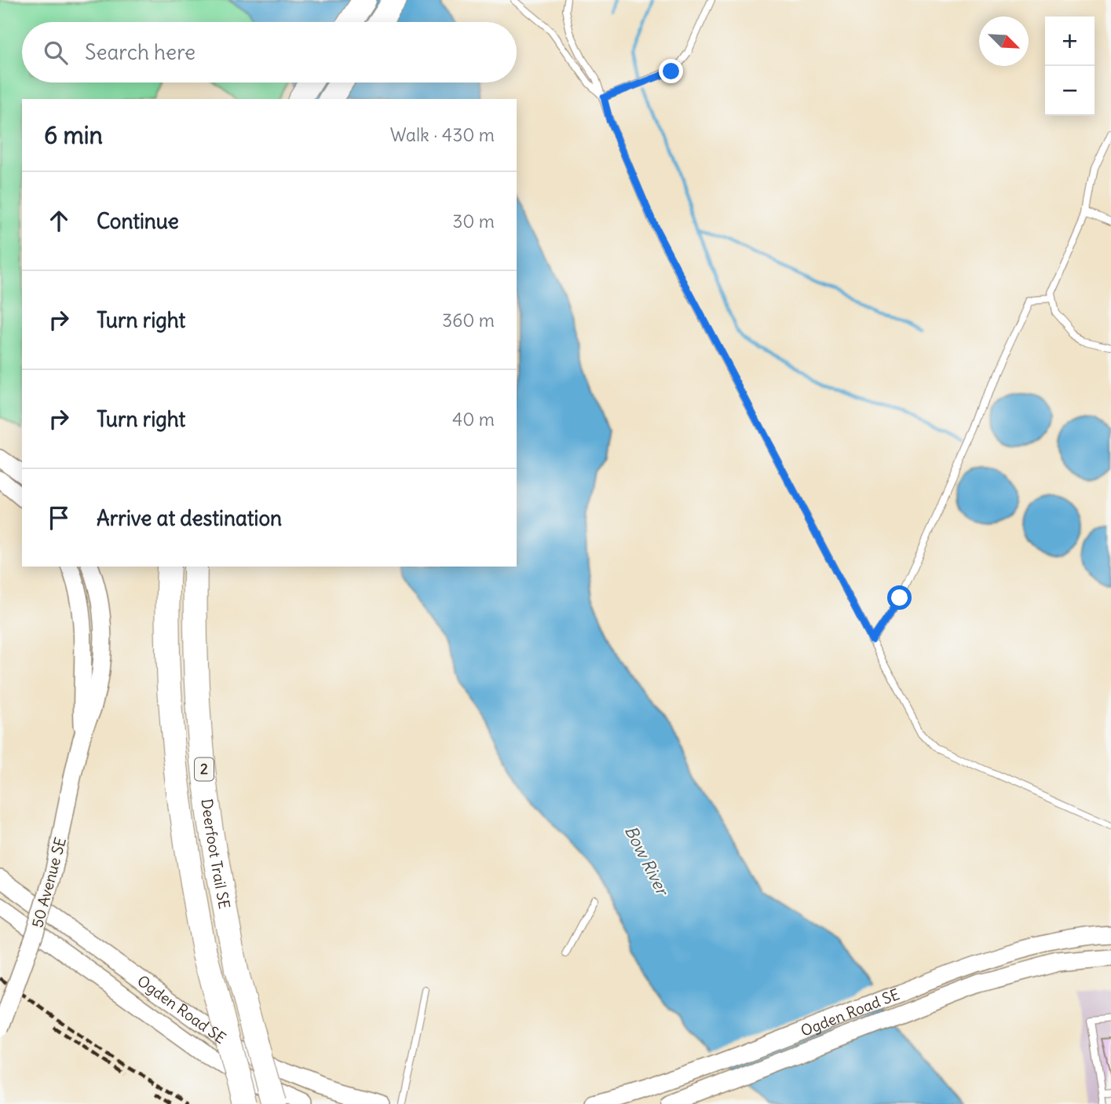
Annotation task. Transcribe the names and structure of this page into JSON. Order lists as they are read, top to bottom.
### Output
{
  "streets": {
    "highway": ["2", "Deerfoot Trail SE"],
    "street": ["50 Avenue SE", "Ogden Road SE"]
  },
  "water": ["Bow River"],
  "north": "bottom right",
  "page": {
    "map_buttons": ["+", "−"],
    "search": "Search here",
    "heading": ["6 min", "Walk · 430 m"],
    "list": [
      ["Continue", "30 m"],
      ["Turn right", "360 m"],
      ["Turn right", "40 m"],
      "Arrive at destination"
    ]
  }
}
